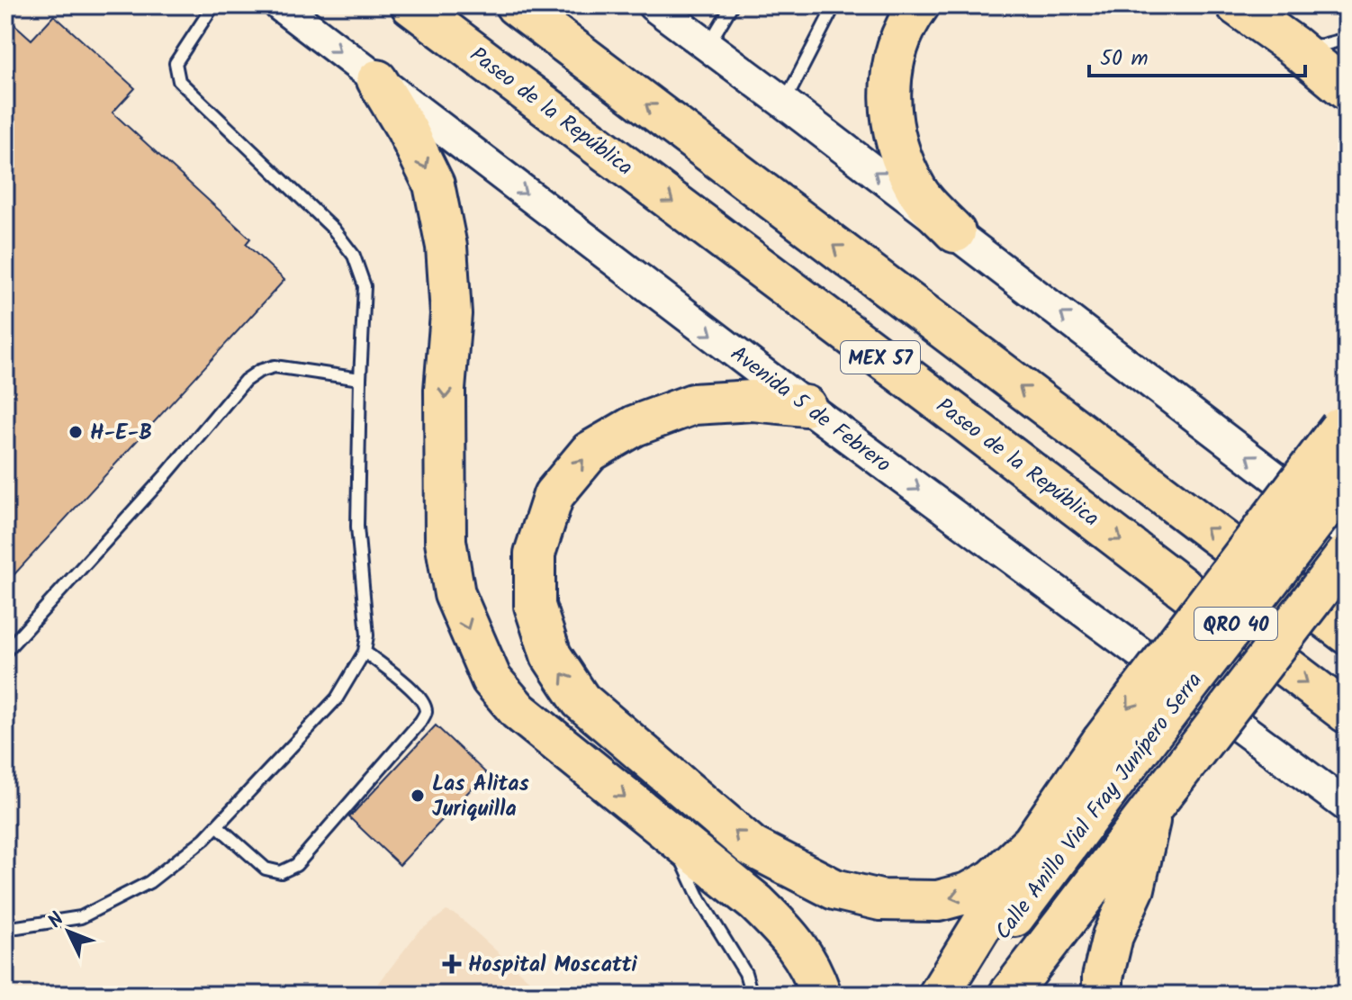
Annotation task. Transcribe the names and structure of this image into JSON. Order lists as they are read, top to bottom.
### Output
{
  "streets": {
    "highway": [
      "Paseo de la República",
      "MEX 57",
      "QRO 40",
      "Calle Anillo Vial Fray Junípero Serra"
    ],
    "main road": ["Avenida 5 de Febrero"]
  },
  "places": {
    "other": ["H-E-B", "Las Alitas Juriquilla"],
    "health": ["Hospital Moscatti"]
  },
  "scale_bar": "50 m",
  "north": "top left"
}
